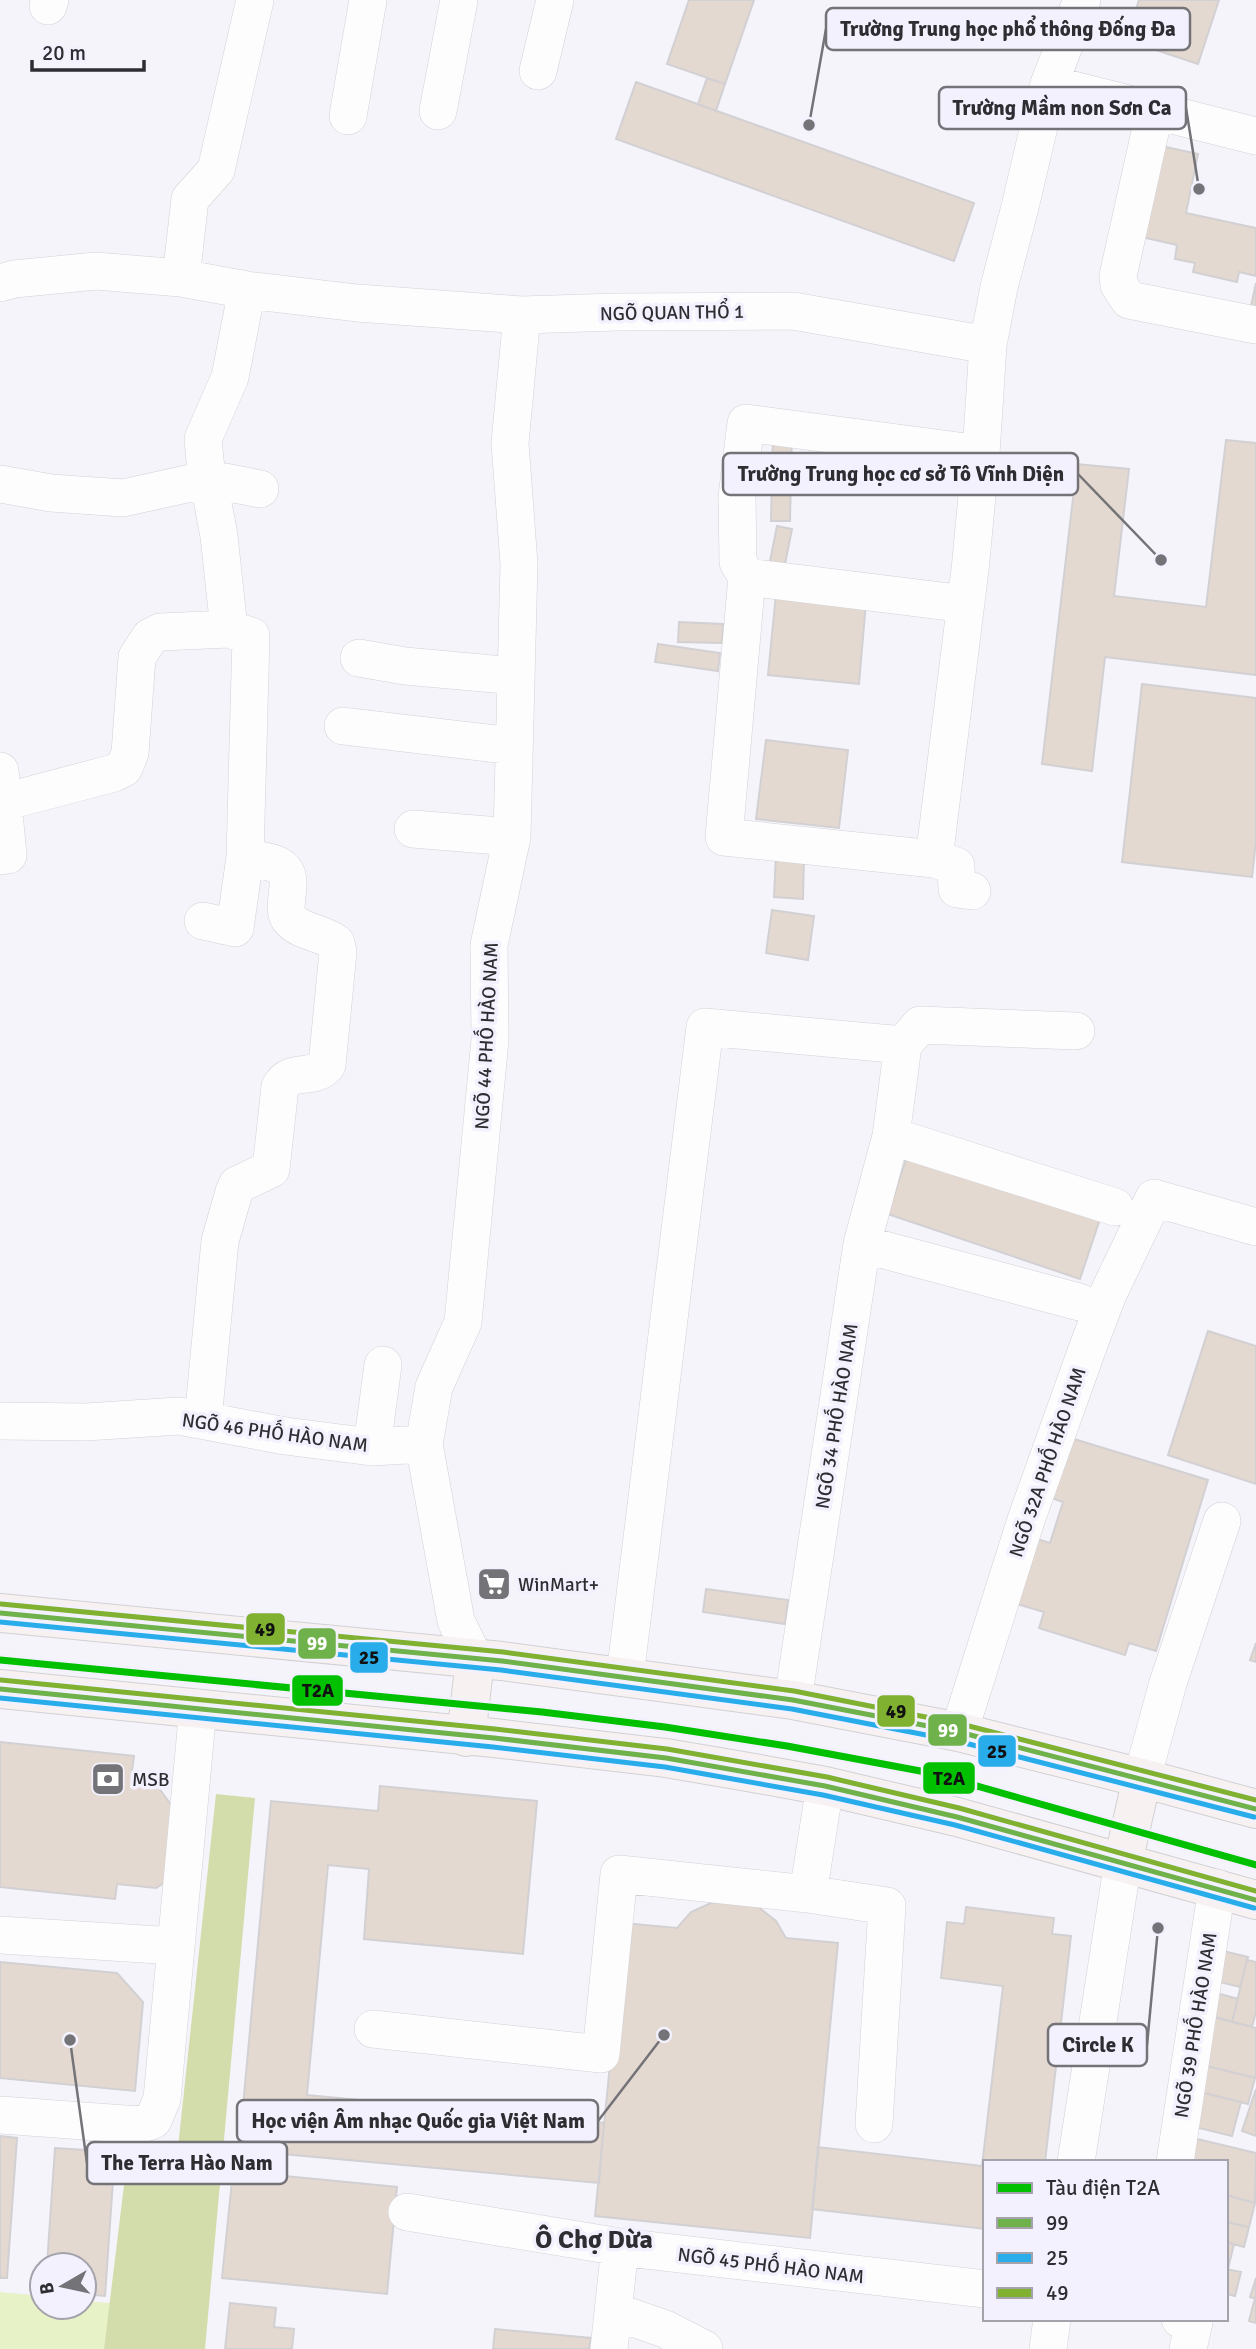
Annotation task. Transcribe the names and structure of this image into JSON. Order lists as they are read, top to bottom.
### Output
{
  "streets": {
    "street": [
      "NGÕ QUAN THỔ 1",
      "NGÕ 44 PHỐ HÀO NAM",
      "NGÕ 34 PHỐ HÀO NAM",
      "NGÕ 46 PHỐ HÀO NAM",
      "NGÕ 32A PHỐ HÀO NAM",
      "NGÕ 39 PHỐ HÀO NAM",
      "NGÕ 45 PHỐ HÀO NAM"
    ]
  },
  "crossings": [
    ["NGÕ QUAN THỔ 1", "NGÕ 44 PHỐ HÀO NAM"],
    ["NGÕ 44 PHỐ HÀO NAM", "NGÕ 46 PHỐ HÀO NAM"]
  ],
  "districts": ["Ô Chợ Dừa"],
  "places": {
    "other": [
      "Trường Trung học phổ thông Đống Đa",
      "Trường Mầm non Sơn Ca",
      "Trường Trung học cơ sở Tô Vĩnh Diện",
      "Circle K",
      "Học viện Âm nhạc Quốc gia Việt Nam",
      "The Terra Hào Nam"
    ],
    "supermarket": ["WinMart+"],
    "bank": ["MSB"]
  },
  "lines": [
    "transit line 49",
    "transit line 99",
    "transit line 25",
    "metro line T2A"
  ],
  "legend": [
    "Tàu điện T2A",
    "99",
    "25",
    "49"
  ],
  "scale_bar": "20 m",
  "north": "left"
}
